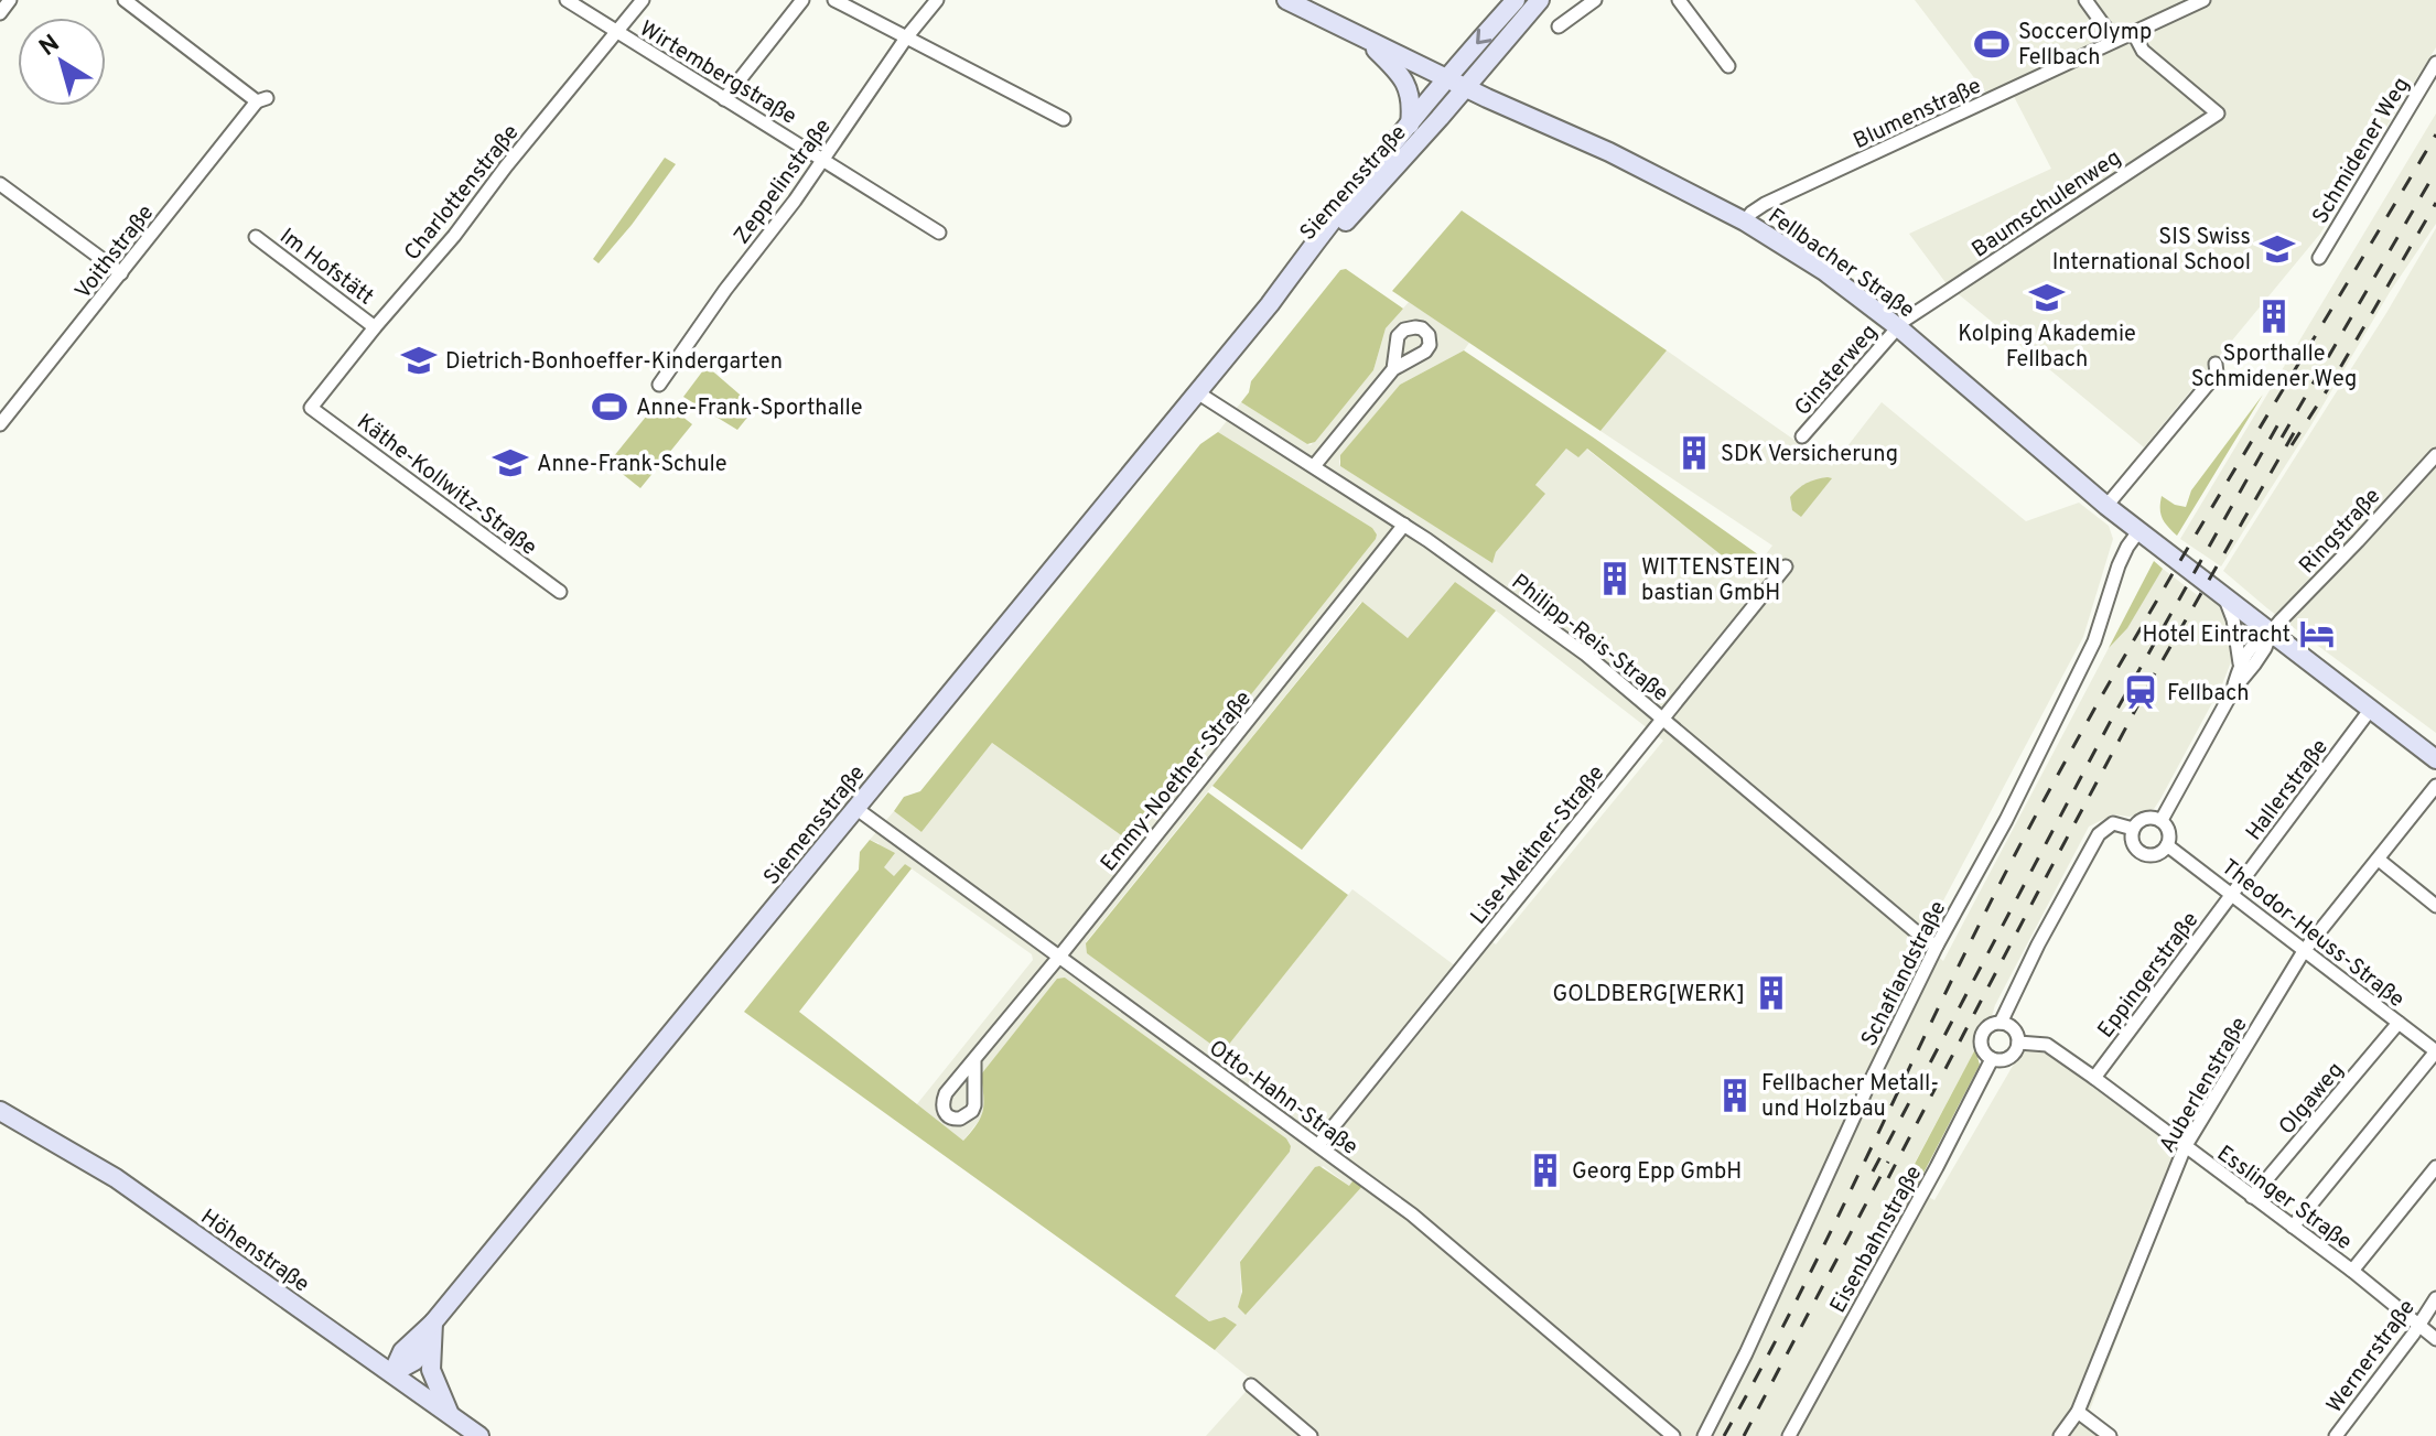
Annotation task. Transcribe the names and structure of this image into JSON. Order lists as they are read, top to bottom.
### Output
{
  "streets": {
    "main road": ["Siemensstraße", "Fellbacher Straße", "Höhenstraße"],
    "street": [
      "Wirtembergstraße",
      "Blumenstraße",
      "Schmidener Weg",
      "Zeppelinstraße",
      "Charlottenstraße",
      "Baumschulenweg",
      "Voithstraße",
      "Im Hofstätt",
      "Ginsterweg",
      "Käthe-Kollwitz-Straße",
      "Ringstraße",
      "Philipp-Reis-Straße",
      "Emmy-Noether-Straße",
      "Hallerstraße",
      "Lise-Meitner-Straße",
      "Theodor-Heuss-Straße",
      "Schaflandstraße",
      "Eppingerstraße",
      "Auberlenstraße",
      "Otto-Hahn-Straße",
      "Olgaweg",
      "Esslinger Straße",
      "Eisenbahnstraße",
      "Wernerstraße"
    ]
  },
  "crossings": [
    ["Wirtembergstraße", "Zeppelinstraße"],
    ["Wirtembergstraße", "Charlottenstraße"],
    ["Blumenstraße", "Baumschulenweg"],
    ["Blumenstraße", "Fellbacher Straße"],
    ["Siemensstraße", "Fellbacher Straße"],
    ["Siemensstraße", "Philipp-Reis-Straße"],
    ["Siemensstraße", "Otto-Hahn-Straße"],
    ["Siemensstraße", "Höhenstraße"],
    ["Charlottenstraße", "Im Hofstätt"],
    ["Charlottenstraße", "Käthe-Kollwitz-Straße"],
    ["Baumschulenweg", "Fellbacher Straße"],
    ["Baumschulenweg", "Ginsterweg"],
    ["Fellbacher Straße", "Ginsterweg"],
    ["Fellbacher Straße", "Ringstraße"],
    ["Fellbacher Straße", "Hallerstraße"],
    ["Fellbacher Straße", "Schaflandstraße"],
    ["Philipp-Reis-Straße", "Emmy-Noether-Straße"],
    ["Philipp-Reis-Straße", "Lise-Meitner-Straße"],
    ["Philipp-Reis-Straße", "Schaflandstraße"],
    ["Emmy-Noether-Straße", "Otto-Hahn-Straße"],
    ["Hallerstraße", "Theodor-Heuss-Straße"],
    ["Hallerstraße", "Eppingerstraße"],
    ["Lise-Meitner-Straße", "Otto-Hahn-Straße"],
    ["Theodor-Heuss-Straße", "Eppingerstraße"],
    ["Theodor-Heuss-Straße", "Auberlenstraße"],
    ["Theodor-Heuss-Straße", "Olgaweg"],
    ["Theodor-Heuss-Straße", "Eisenbahnstraße"],
    ["Eppingerstraße", "Esslinger Straße"],
    ["Auberlenstraße", "Esslinger Straße"],
    ["Olgaweg", "Esslinger Straße"],
    ["Esslinger Straße", "Eisenbahnstraße"],
    ["Esslinger Straße", "Wernerstraße"]
  ],
  "places": {
    "sports": ["SoccerOlymp Fellbach", "Anne-Frank-Sporthalle"],
    "school or university": [
      "SIS Swiss International School",
      "Kolping Akademie Fellbach",
      "Dietrich-Bonhoeffer-Kindergarten",
      "Anne-Frank-Schule"
    ],
    "building": [
      "Sporthalle Schmidener Weg",
      "SDK Versicherung",
      "WITTENSTEIN bastian GmbH",
      "GOLDBERG[WERK]",
      "Fellbacher Metall- und Holzbau",
      "Georg Epp GmbH"
    ],
    "hotel": ["Hotel Eintracht"],
    "station": ["Fellbach"]
  },
  "north": "top left"
}
